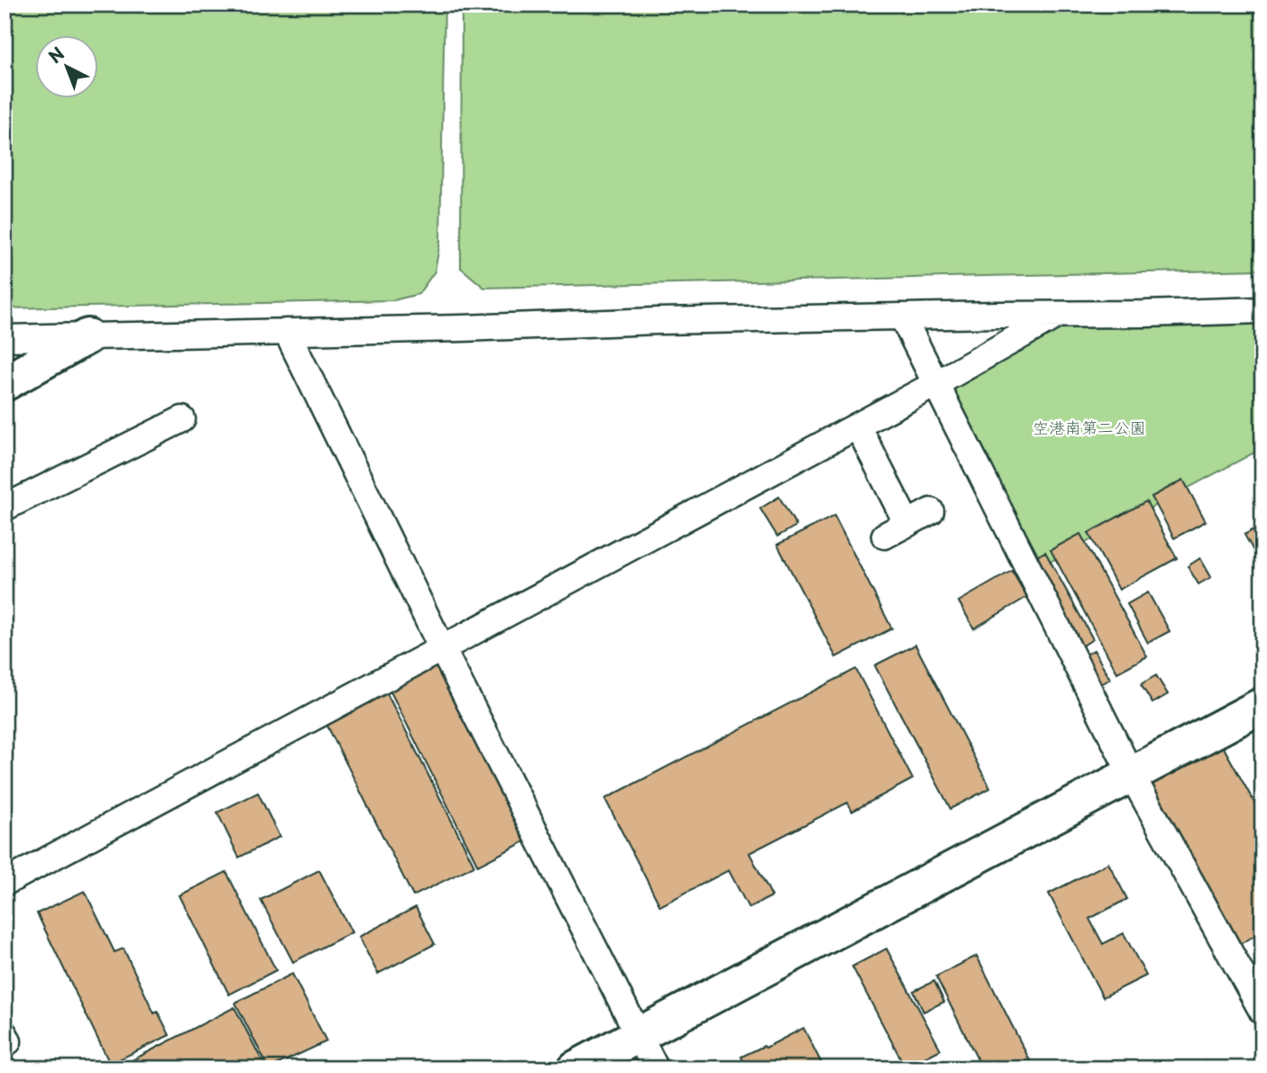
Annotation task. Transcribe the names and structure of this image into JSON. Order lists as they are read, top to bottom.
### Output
{
  "parks": ["空港南第二公園"],
  "north": "top left"
}
